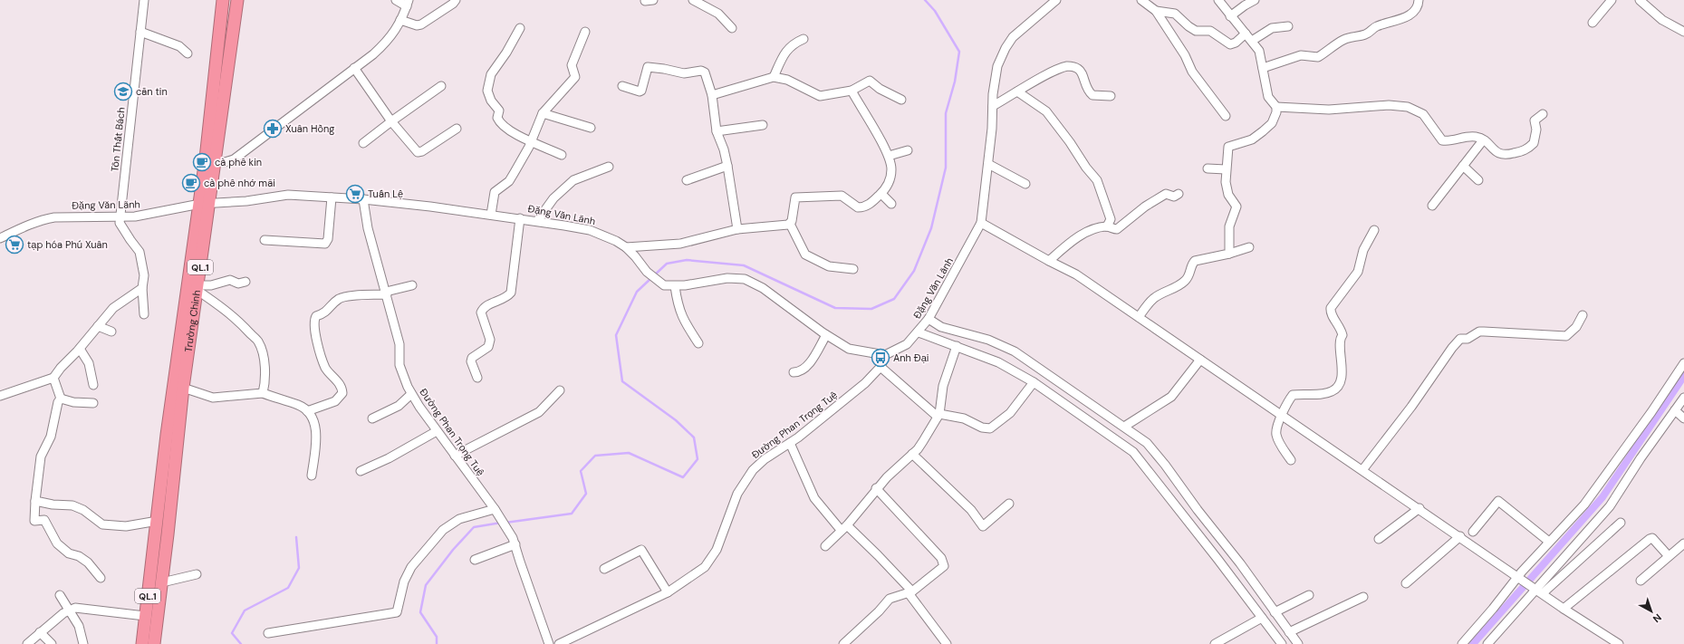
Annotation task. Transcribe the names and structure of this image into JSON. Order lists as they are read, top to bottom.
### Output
{
  "streets": {
    "highway": ["QL.1", "Trường Chinh"],
    "street": ["Tôn Thất Bách", "Đặng Văn Lãnh", "Đường Phan Trọng Tuệ"]
  },
  "crossings": [
    ["Tôn Thất Bách", "Đặng Văn Lãnh"],
    ["Đặng Văn Lãnh", "Trường Chinh"],
    ["Đặng Văn Lãnh", "Đường Phan Trọng Tuệ"]
  ],
  "places": {
    "school or university": ["căn tin"],
    "pharmacy": ["Xuân Hồng"],
    "cafe": ["cà phê kin", "cà phê nhớ mãi"],
    "supermarket": ["Tuấn Lệ", "tạp hóa Phú Xuân"],
    "bus stop": ["Anh Đại"]
  },
  "north": "bottom right"
}
